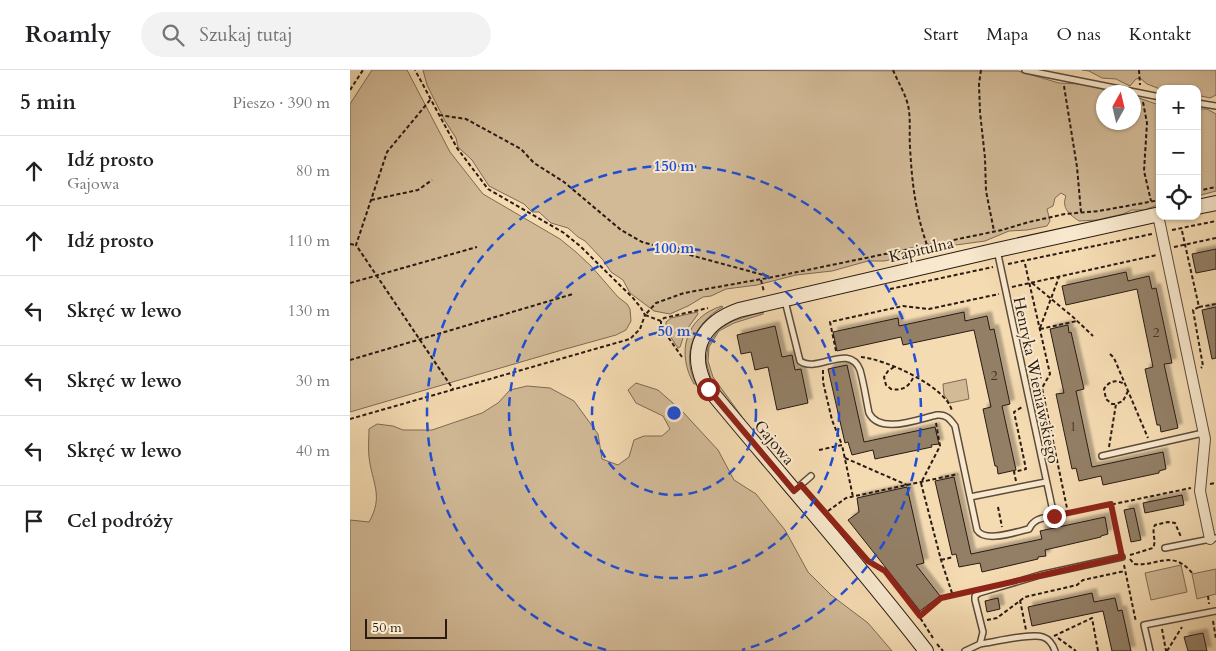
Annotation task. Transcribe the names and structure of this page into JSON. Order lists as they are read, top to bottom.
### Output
{
  "streets": {
    "street": ["Kapitulna", "Gajowa"],
    "lane": ["Henryka Wieniawskiego"]
  },
  "crossings": [
    ["Kapitulna", "Henryka Wieniawskiego"],
    ["Kapitulna", "Gajowa"]
  ],
  "house_numbers": ["2", "2", "1"],
  "scale_bar": "50 m",
  "north": "top",
  "page": {
    "header": "Roamly",
    "search": "Szukaj tutaj",
    "nav": [
      "Start",
      "Mapa",
      "O nas",
      "Kontakt"
    ],
    "heading": ["5 min", "Pieszo · 390 m"],
    "map_buttons": ["+", "−"],
    "list": [
      ["Idź prosto", "Gajowa", "80 m"],
      ["Idź prosto", "110 m"],
      ["Skręć w lewo", "130 m"],
      ["Skręć w lewo", "30 m"],
      ["Skręć w lewo", "40 m"],
      "Cel podróży"
    ],
    "scale": "50 m"
  },
  "rings": ["150 m", "100 m", "50 m"]
}
